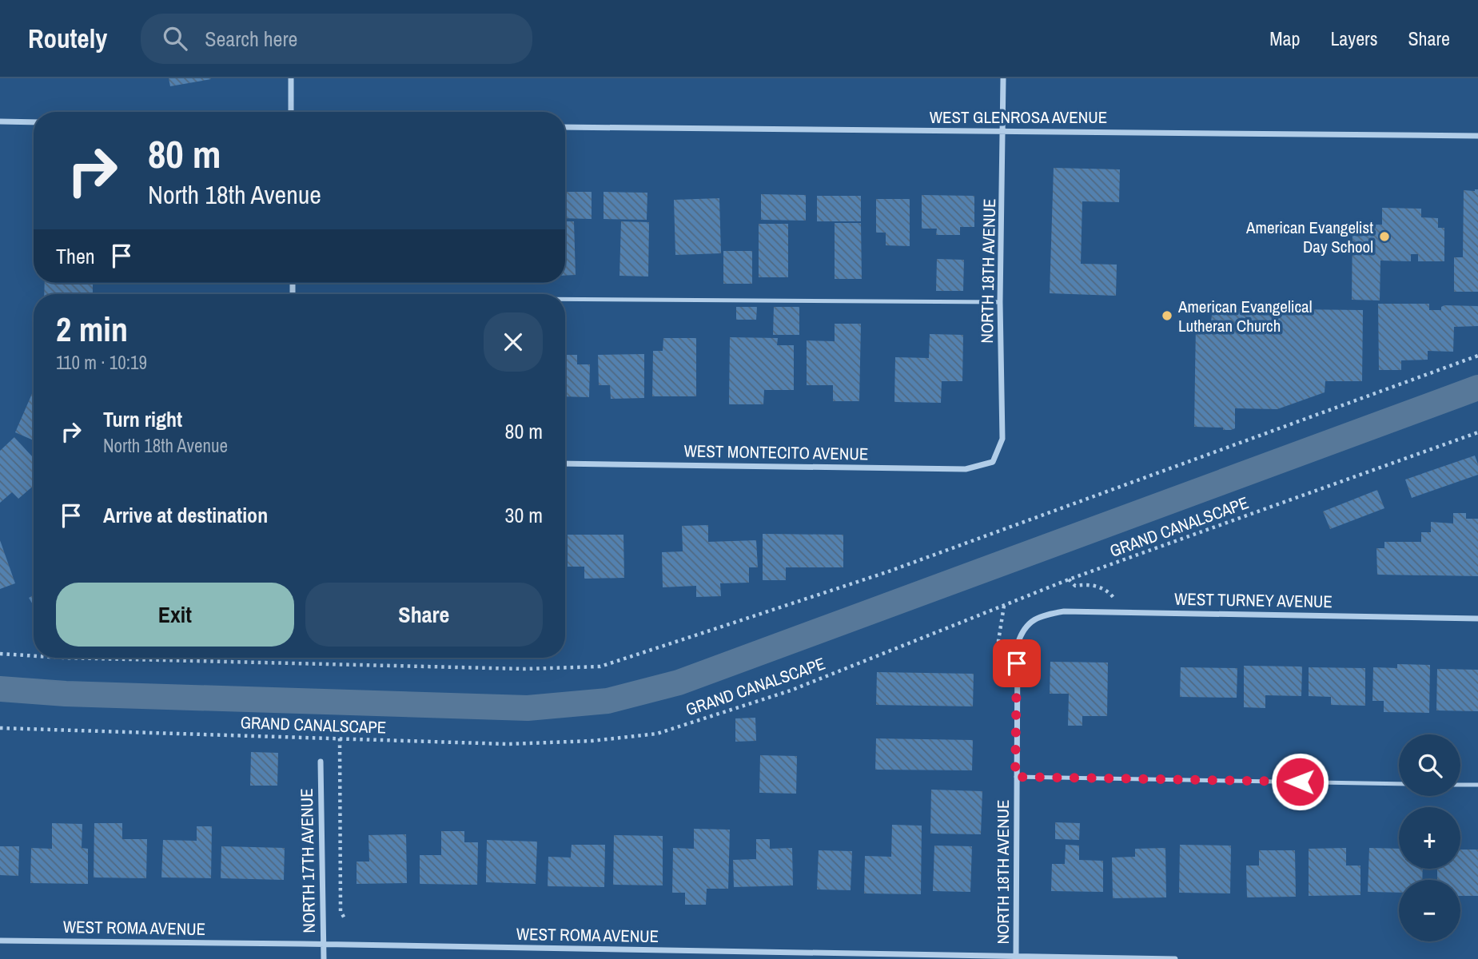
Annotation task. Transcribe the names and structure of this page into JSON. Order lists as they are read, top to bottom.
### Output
{
  "streets": {
    "street": [
      "WEST GLENROSA AVENUE",
      "NORTH 18TH AVENUE",
      "WEST MONTECITO AVENUE",
      "WEST TURNEY AVENUE",
      "NORTH 17TH AVENUE",
      "WEST ROMA AVENUE"
    ],
    "path": ["GRAND CANALSCAPE"]
  },
  "crossings": [
    ["WEST GLENROSA AVENUE", "NORTH 18TH AVENUE"],
    ["NORTH 18TH AVENUE", "WEST MONTECITO AVENUE"],
    ["NORTH 18TH AVENUE", "WEST TURNEY AVENUE"],
    ["NORTH 18TH AVENUE", "WEST ROMA AVENUE"],
    ["NORTH 17TH AVENUE", "WEST ROMA AVENUE"]
  ],
  "places": ["American Evangelist Day School", "American Evangelical Lutheran Church"],
  "page": {
    "header": "Routely",
    "search": "Search here",
    "nav": ["Map", "Layers", "Share"],
    "turn": ["80 m", "North 18th Avenue"],
    "then": "Then",
    "heading": ["2 min", "110 m · 10:19"],
    "list": [
      {
        "name": "Turn right",
        "note": "North 18th Avenue",
        "value": "80 m"
      },
      {
        "name": "Arrive at destination",
        "value": "30 m"
      }
    ],
    "buttons": ["Exit", "Share"],
    "map_buttons": ["+", "−"]
  }
}
